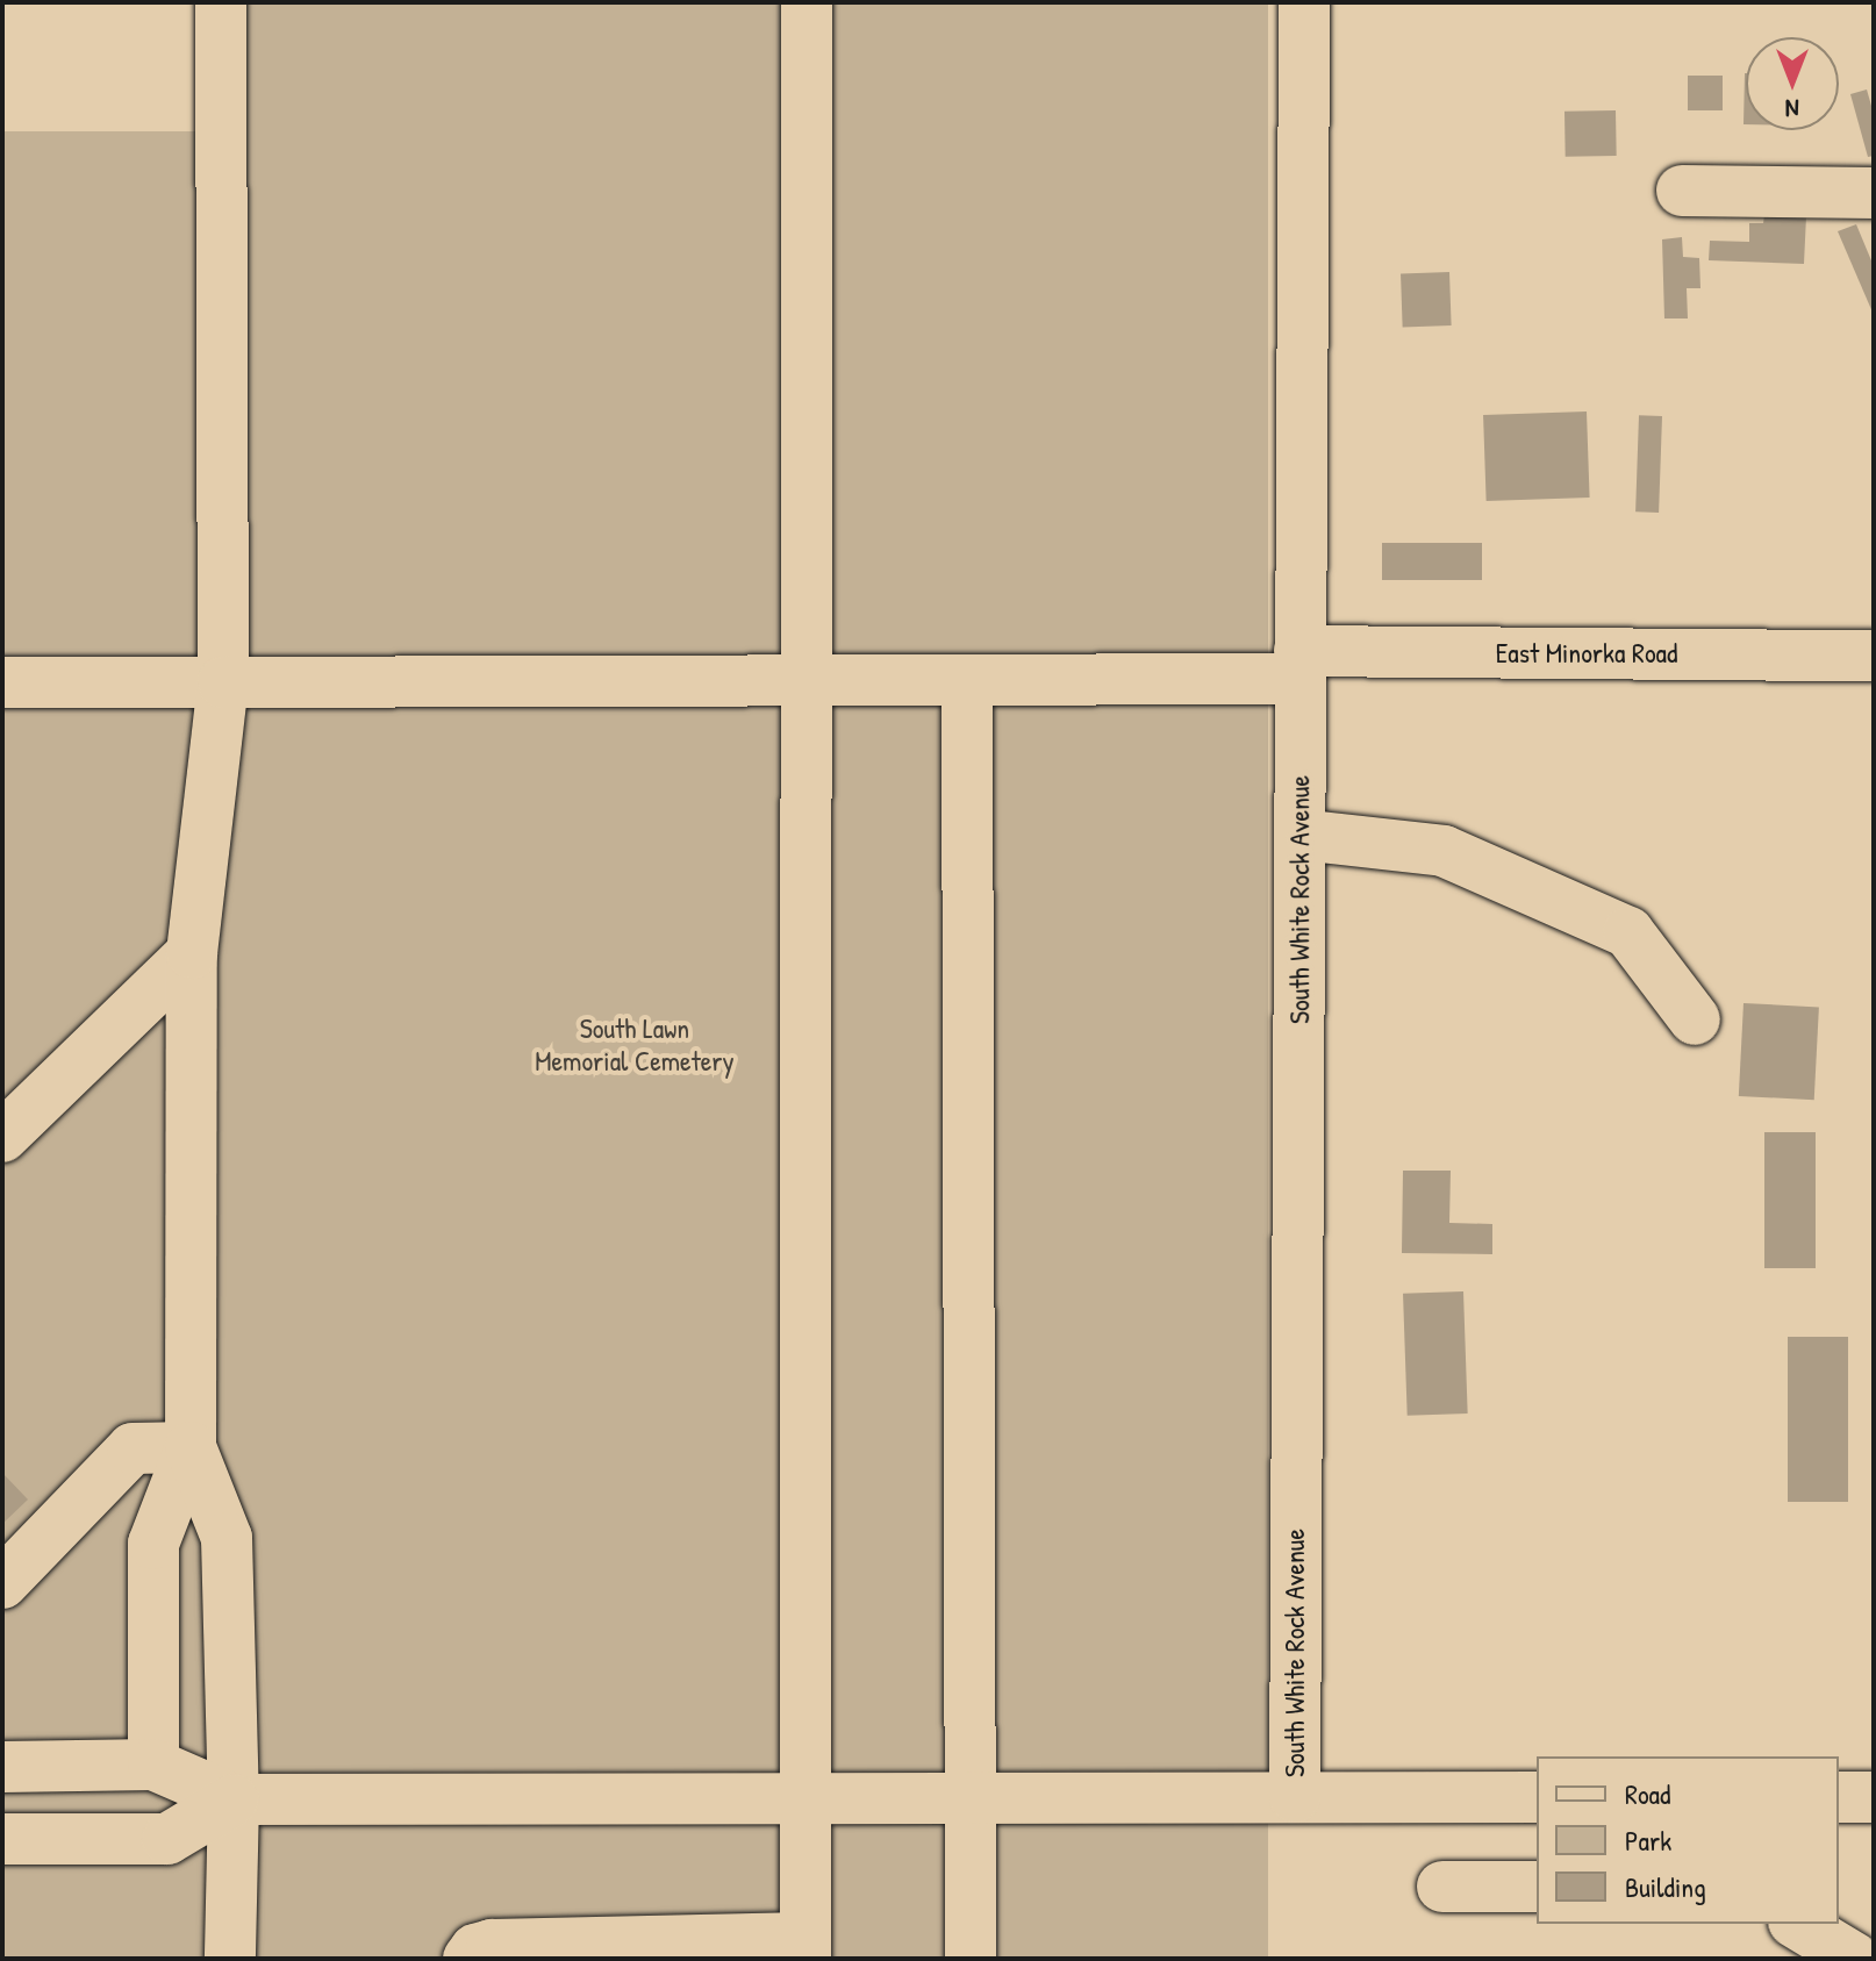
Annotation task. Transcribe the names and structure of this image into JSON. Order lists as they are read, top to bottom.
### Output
{
  "streets": {
    "street": ["East Minorka Road", "South White Rock Avenue"]
  },
  "crossings": [
    ["East Minorka Road", "South White Rock Avenue"]
  ],
  "parks": ["South Lawn Memorial Cemetery"],
  "legend": ["Road", "Park", "Building"],
  "north": "bottom"
}
